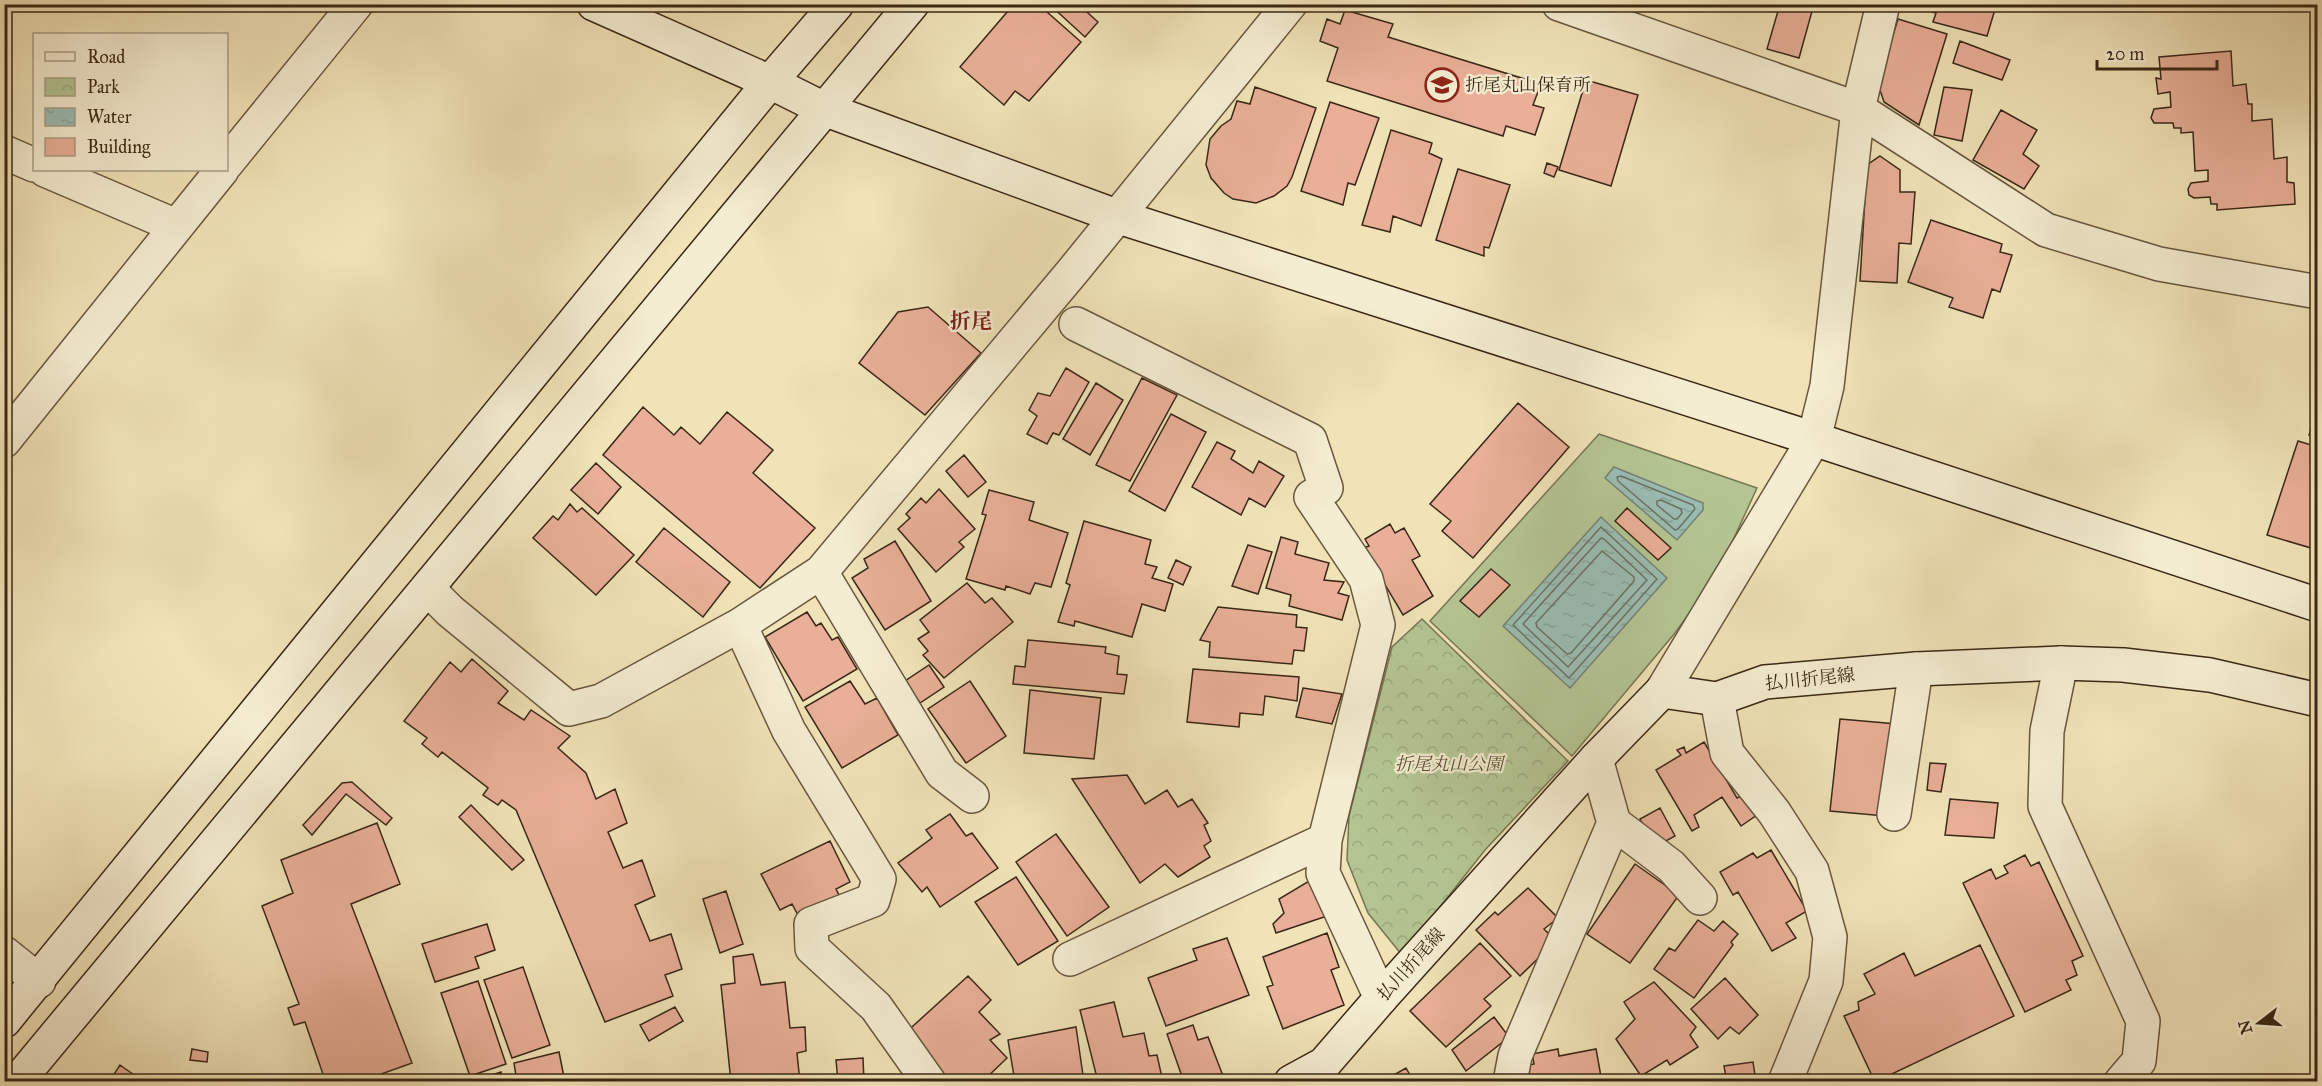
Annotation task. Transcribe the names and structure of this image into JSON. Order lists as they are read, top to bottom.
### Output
{
  "streets": {
    "street": ["払川折尾線"]
  },
  "districts": ["折尾"],
  "parks": ["折尾丸山公園"],
  "places": {
    "school or university": ["折尾丸山保育所"]
  },
  "legend": [
    "Road",
    "Park",
    "Water",
    "Building"
  ],
  "scale_bar": "20 m",
  "north": "left"
}
